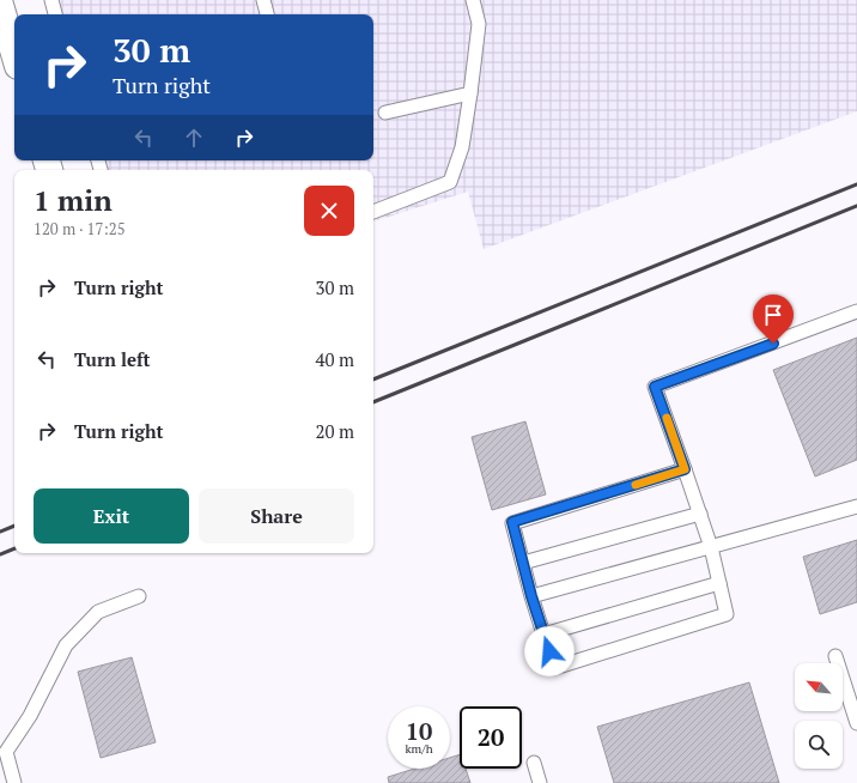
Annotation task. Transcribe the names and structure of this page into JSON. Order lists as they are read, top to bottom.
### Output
{
  "north": "top left",
  "page": {
    "turn": ["30 m", "Turn right"],
    "heading": ["1 min", "120 m · 17:25"],
    "list": [
      {
        "name": "Turn right",
        "value": "30 m"
      },
      {
        "name": "Turn left",
        "value": "40 m"
      },
      {
        "name": "Turn right",
        "value": "20 m"
      }
    ],
    "buttons": ["Exit", "Share"],
    "speed": "10 km/h",
    "limit": "20"
  }
}
